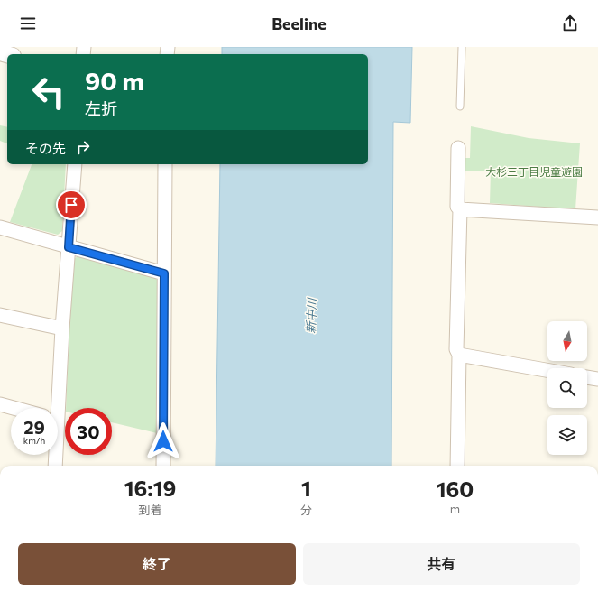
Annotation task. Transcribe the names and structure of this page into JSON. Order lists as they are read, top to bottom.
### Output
{
  "water": ["新中川"],
  "parks": ["大杉三丁目児童遊園"],
  "north": "bottom",
  "page": {
    "header": "Beeline",
    "turn": ["90 m", "左折"],
    "then": "その先",
    "speed": "29 km/h",
    "limit": "30",
    "eta": [
      "16:19",
      "到着",
      "1",
      "分",
      "160",
      "m"
    ],
    "buttons": ["終了", "共有"]
  }
}
